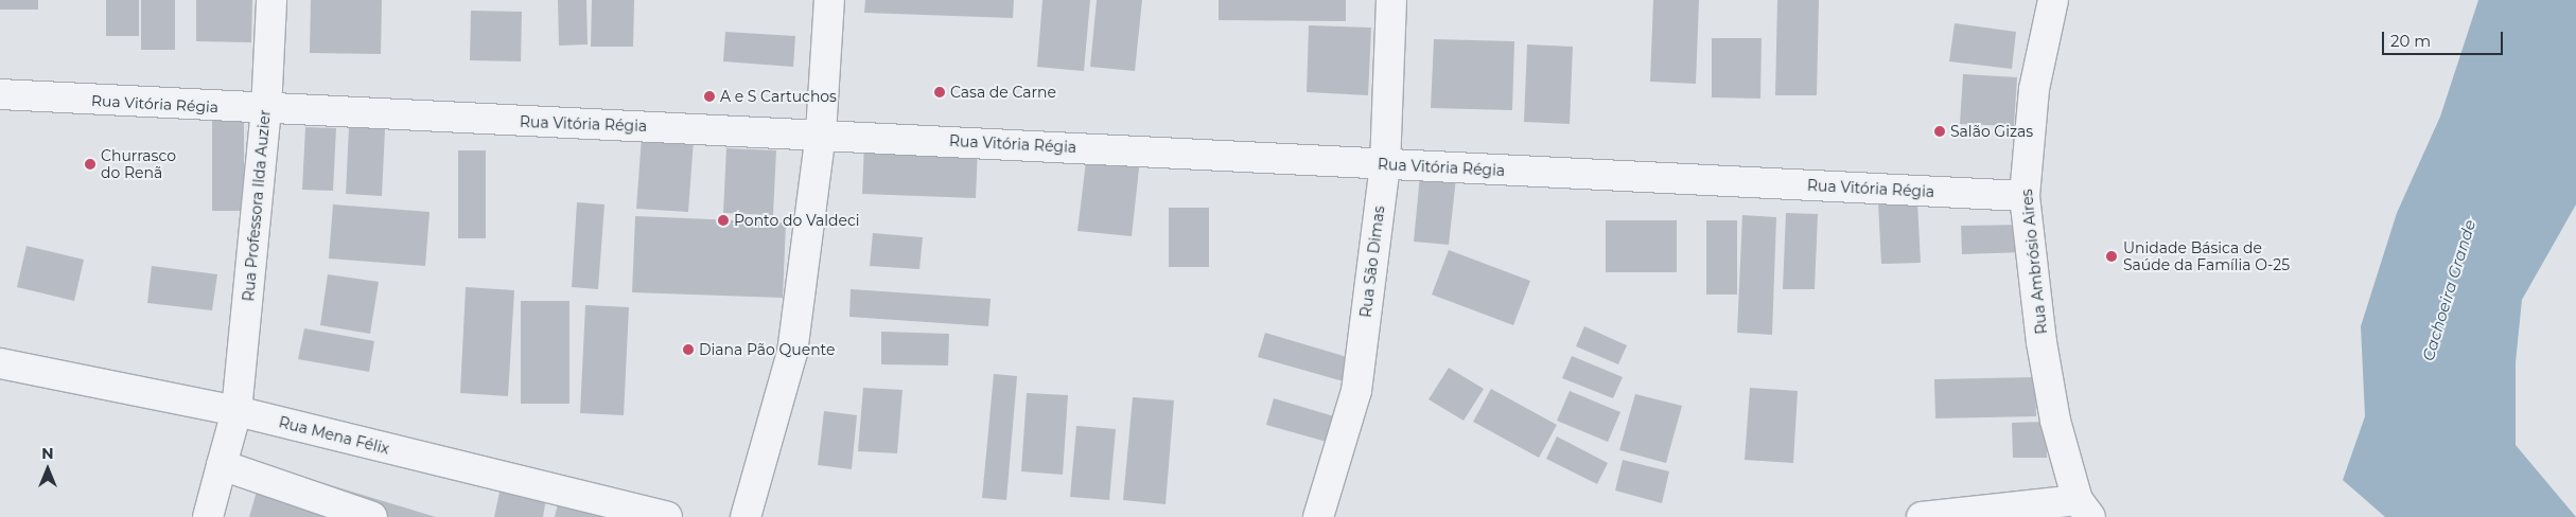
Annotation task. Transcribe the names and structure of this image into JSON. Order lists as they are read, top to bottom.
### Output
{
  "streets": {
    "street": [
      "Rua Vitória Régia",
      "Rua Professora Ilda Auzier",
      "Rua São Dimas",
      "Rua Ambrósio Aires",
      "Rua Mena Félix"
    ]
  },
  "crossings": [
    ["Rua Vitória Régia", "Rua Professora Ilda Auzier"],
    ["Rua Vitória Régia", "Rua São Dimas"],
    ["Rua Vitória Régia", "Rua Ambrósio Aires"],
    ["Rua Professora Ilda Auzier", "Rua Mena Félix"]
  ],
  "water": ["Cachoeira Grande"],
  "places": [
    "Casa de Carne",
    "A e S Cartuchos",
    "Salão Gizas",
    "Churrasco do Renã",
    "Ponto do Valdeci",
    "Unidade Básica de Saúde da Família O-25",
    "Diana Pão Quente"
  ],
  "scale_bar": "20 m",
  "north": "top"
}
